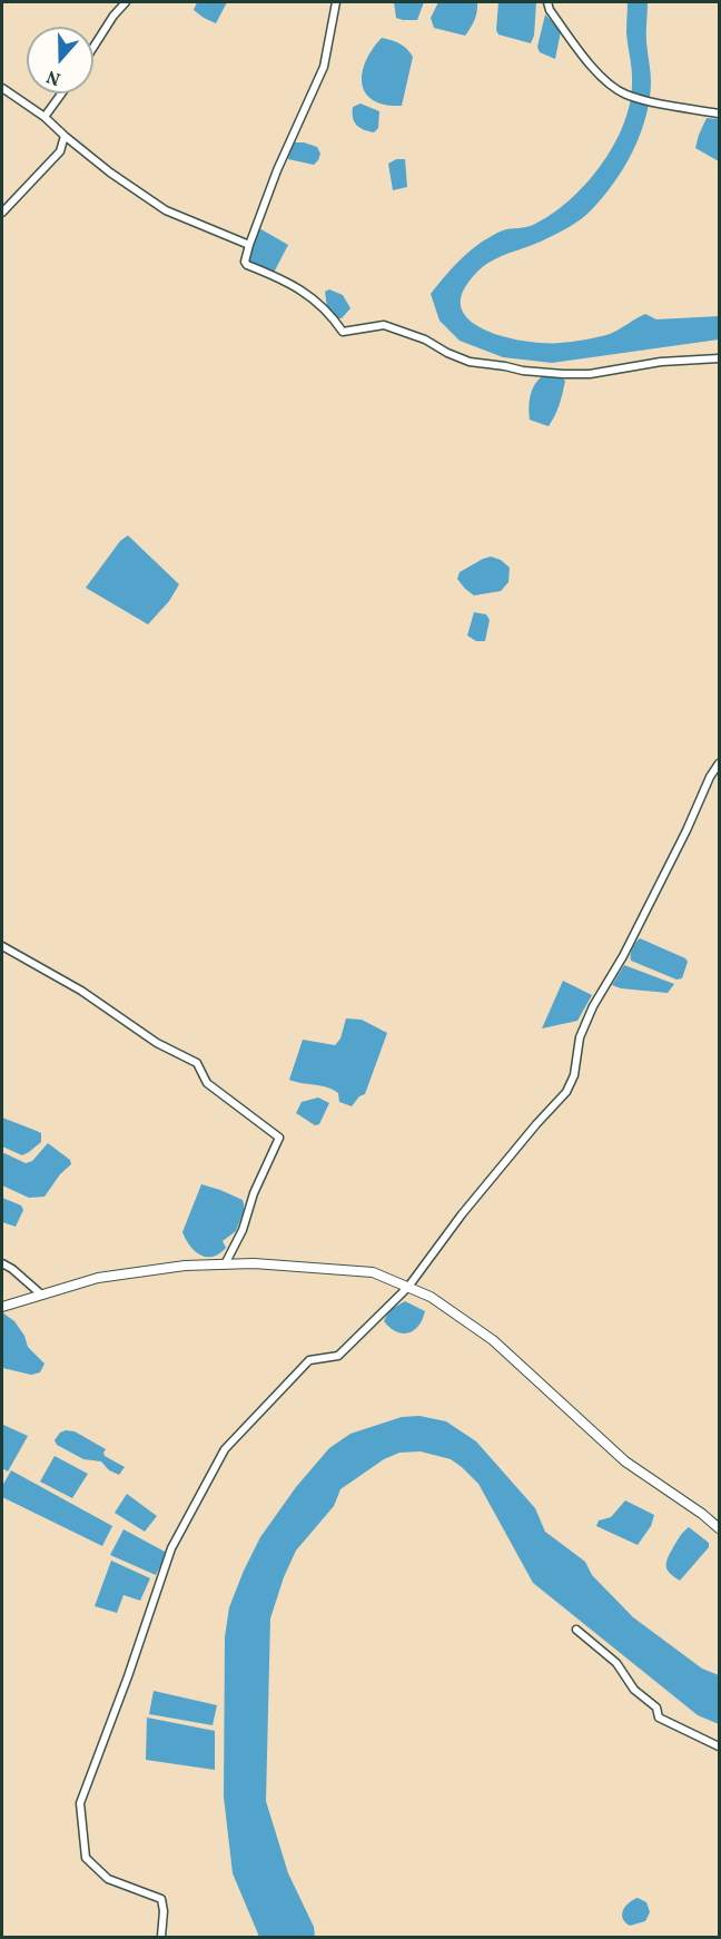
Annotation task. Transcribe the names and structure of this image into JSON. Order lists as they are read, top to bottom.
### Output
{
  "north": "bottom"
}
